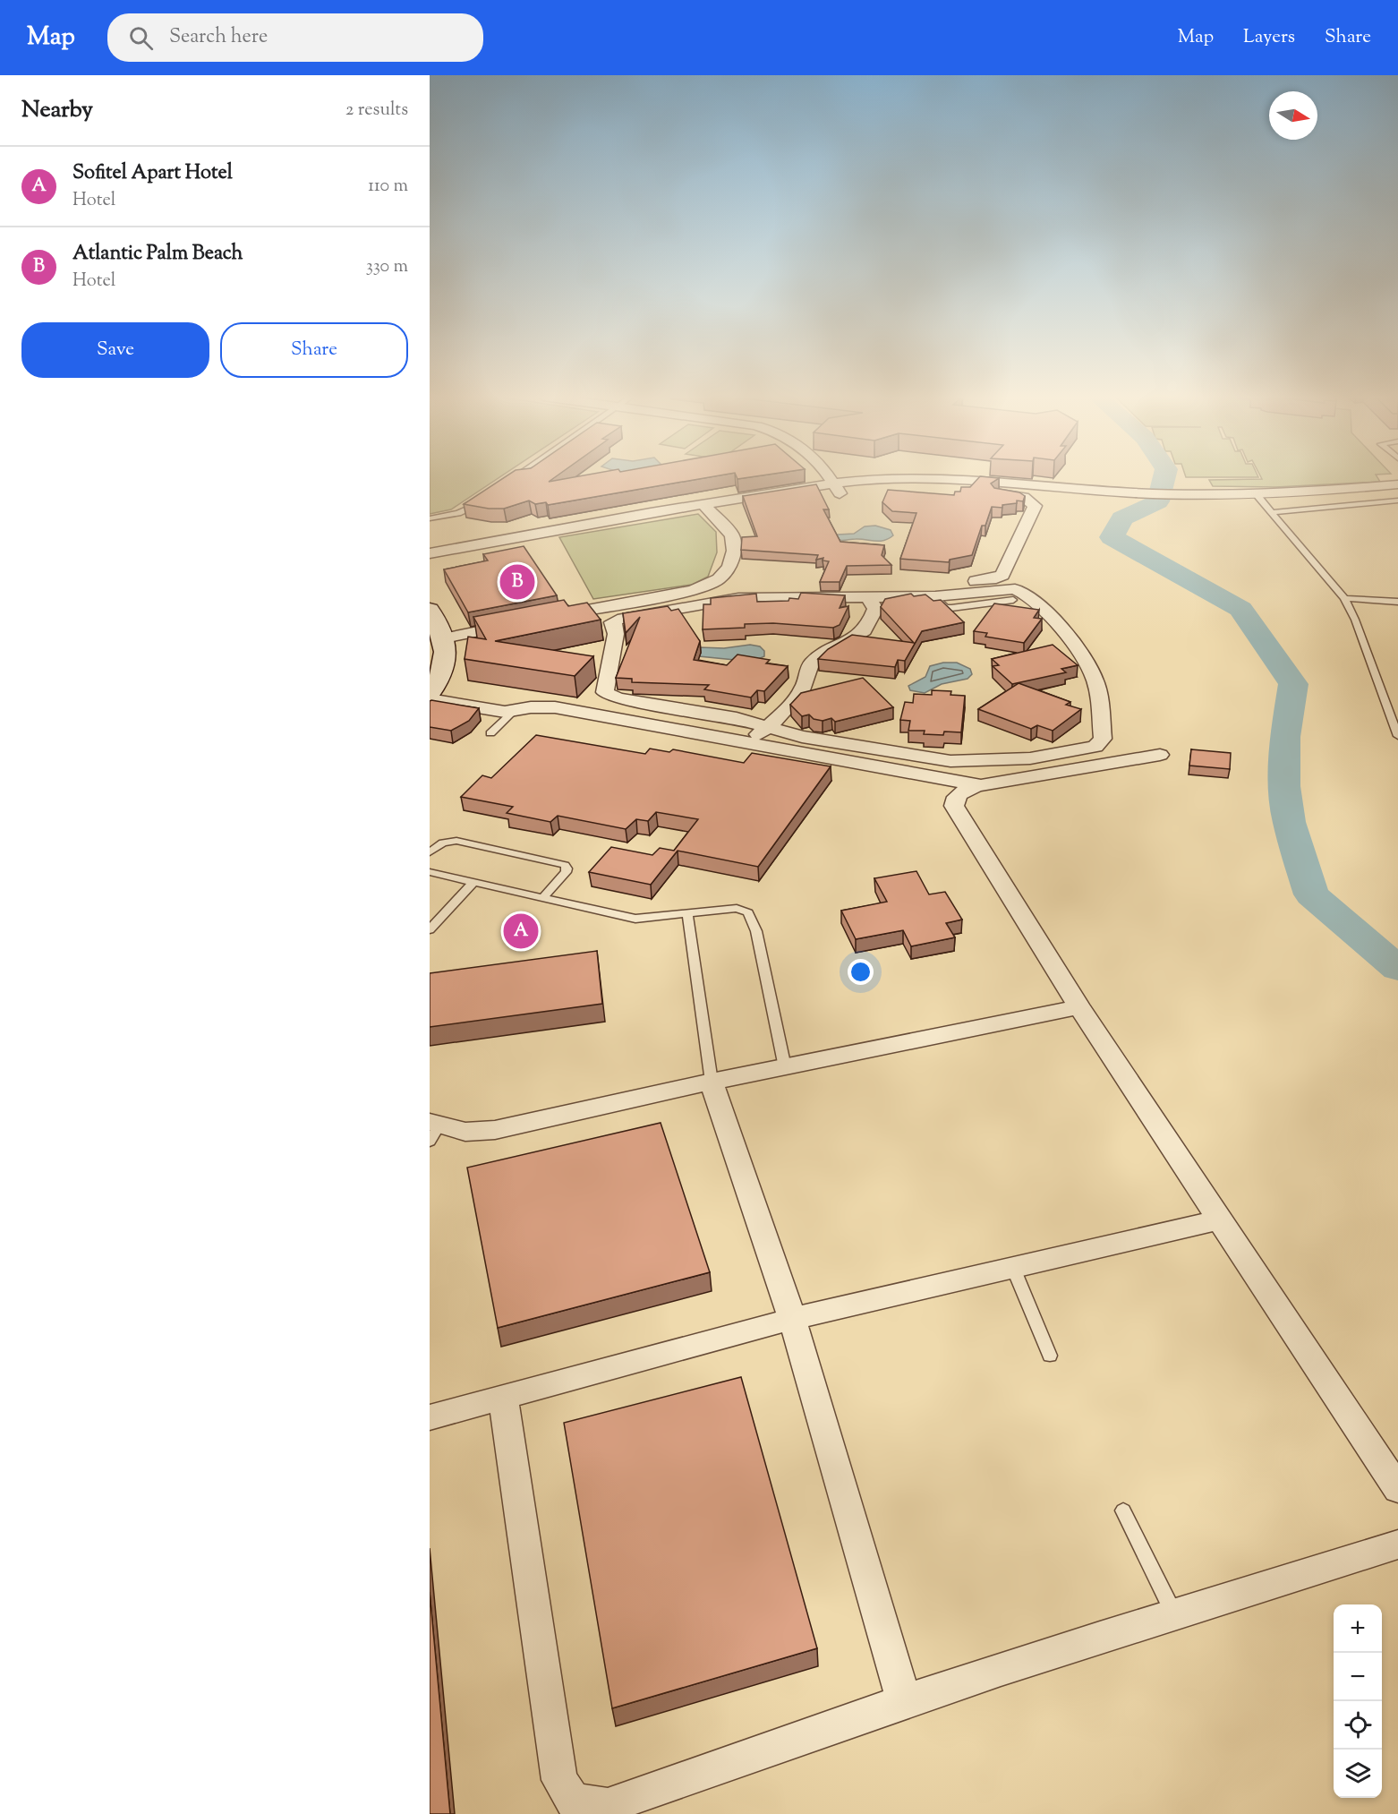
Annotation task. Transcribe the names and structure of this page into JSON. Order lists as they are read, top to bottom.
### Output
{
  "north": "right",
  "page": {
    "header": "Map",
    "search": "Search here",
    "nav": ["Map", "Layers", "Share"],
    "heading": ["Nearby", "2 results"],
    "list": [
      {
        "mark": "A",
        "name": "Sofitel Apart Hotel",
        "note": "Hotel",
        "value": "110 m"
      },
      {
        "mark": "B",
        "name": "Atlantic Palm Beach",
        "note": "Hotel",
        "value": "330 m"
      }
    ],
    "buttons": ["Save", "Share"],
    "pins": ["B", "A"],
    "map_buttons": ["+", "−"]
  }
}
